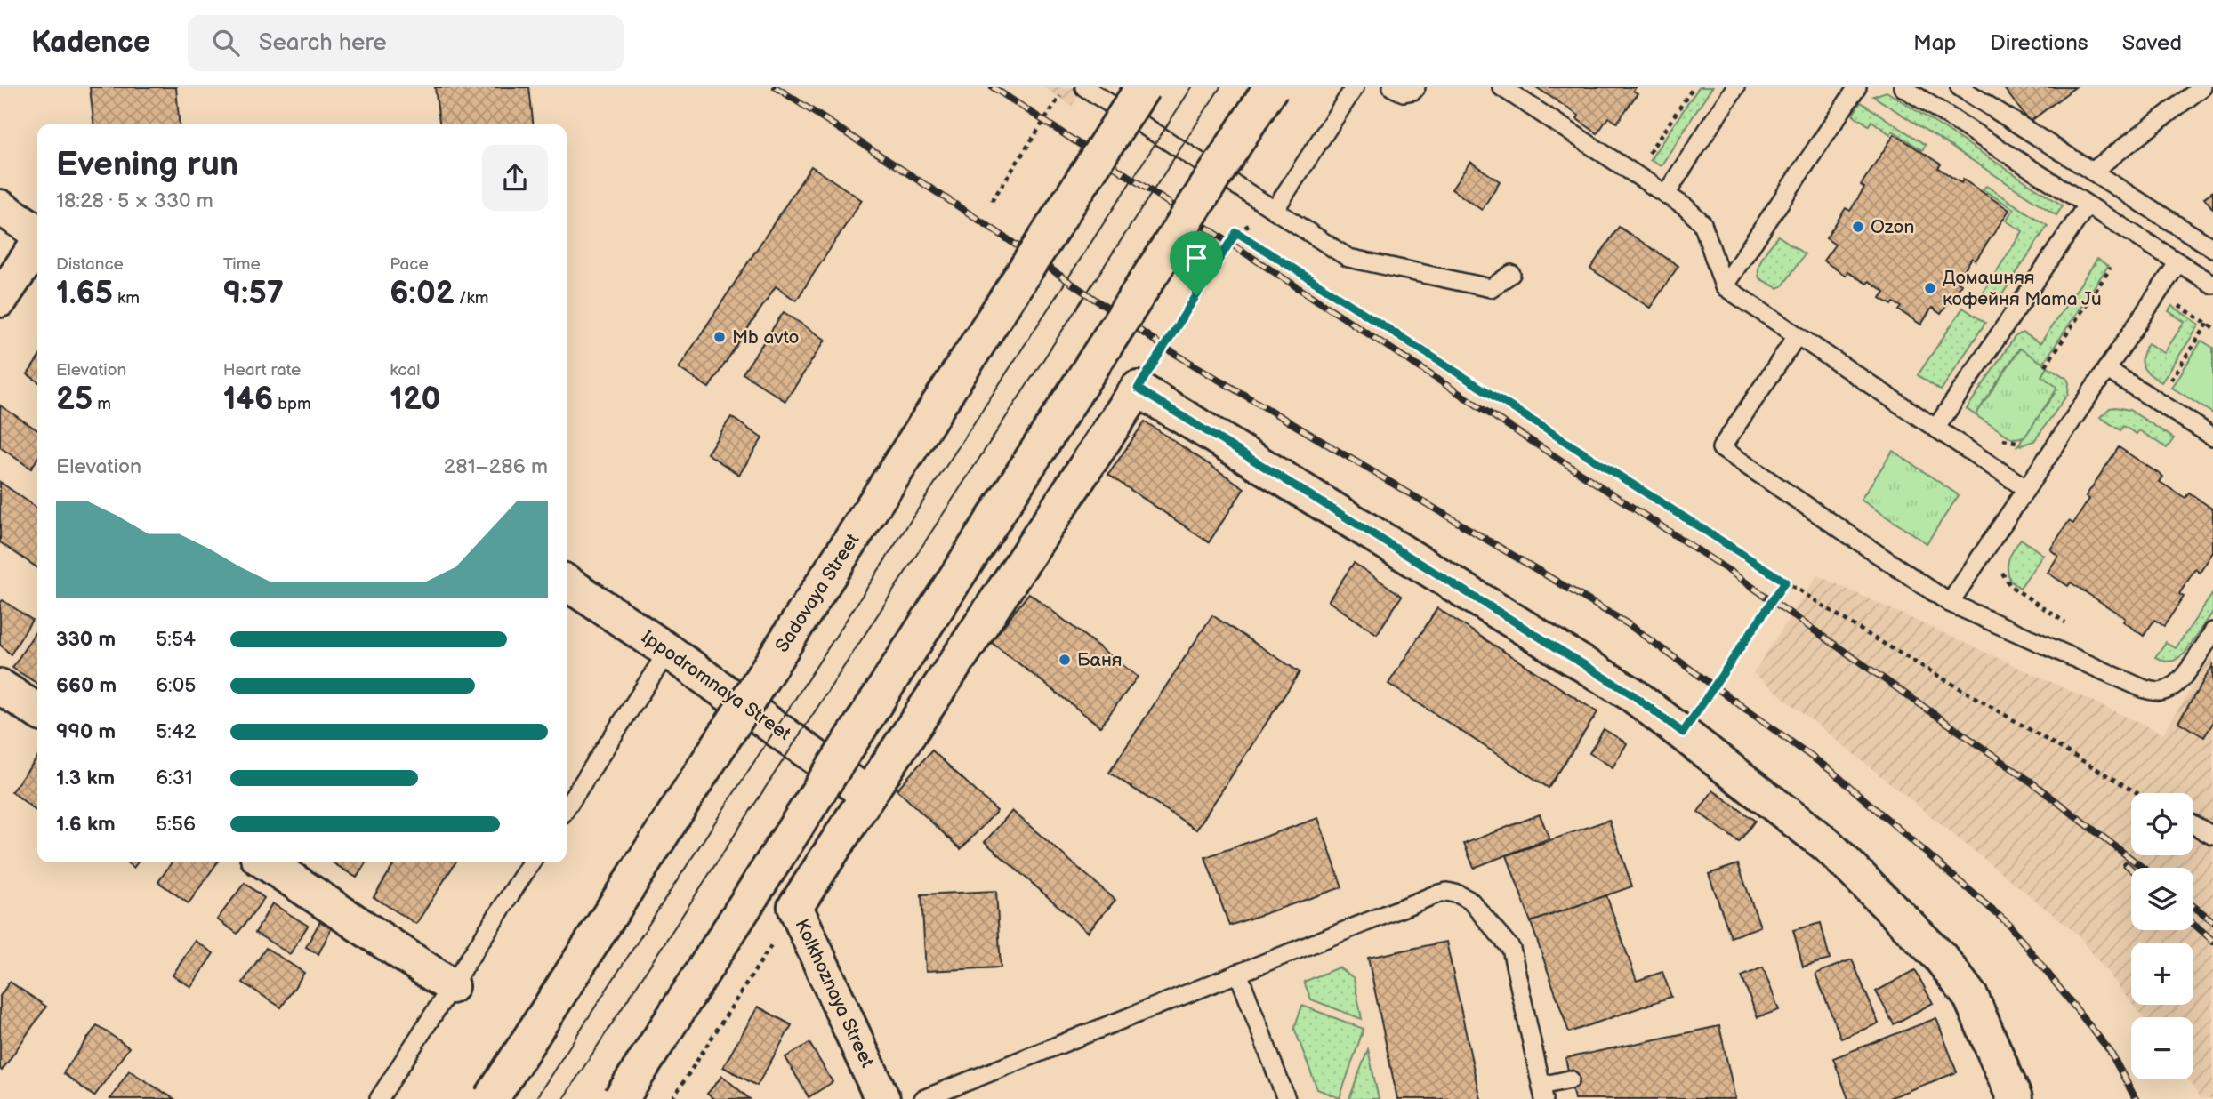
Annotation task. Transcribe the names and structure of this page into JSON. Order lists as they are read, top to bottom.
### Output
{
  "streets": {
    "street": ["Sadovaya Street", "Ippodromnaya Street", "Kolkhoznaya Street"]
  },
  "crossings": [
    ["Ippodromnaya Street", "Kolkhoznaya Street"]
  ],
  "places": [
    "Ozon",
    "Домашняя кофейня Mama Ju",
    "Mb avto",
    "Баня"
  ],
  "page": {
    "header": "Kadence",
    "search": "Search here",
    "nav": ["Map", "Directions", "Saved"],
    "heading": ["Evening run", "18:28 · 5 × 330 m"],
    "stats": [
      ["Distance", "1.65 km"],
      ["Time", "9:57"],
      ["Pace", "6:02 /km"],
      ["Elevation", "25 m"],
      ["Heart rate", "146 bpm"],
      ["kcal", "120"]
    ],
    "chart": ["Elevation", "281–286 m"],
    "list": [
      {
        "name": "330 m",
        "note": "5:54"
      },
      {
        "name": "660 m",
        "note": "6:05"
      },
      {
        "name": "990 m",
        "note": "5:42"
      },
      {
        "name": "1.3 km",
        "note": "6:31"
      },
      {
        "name": "1.6 km",
        "note": "5:56"
      }
    ],
    "map_buttons": ["+", "−"]
  }
}
